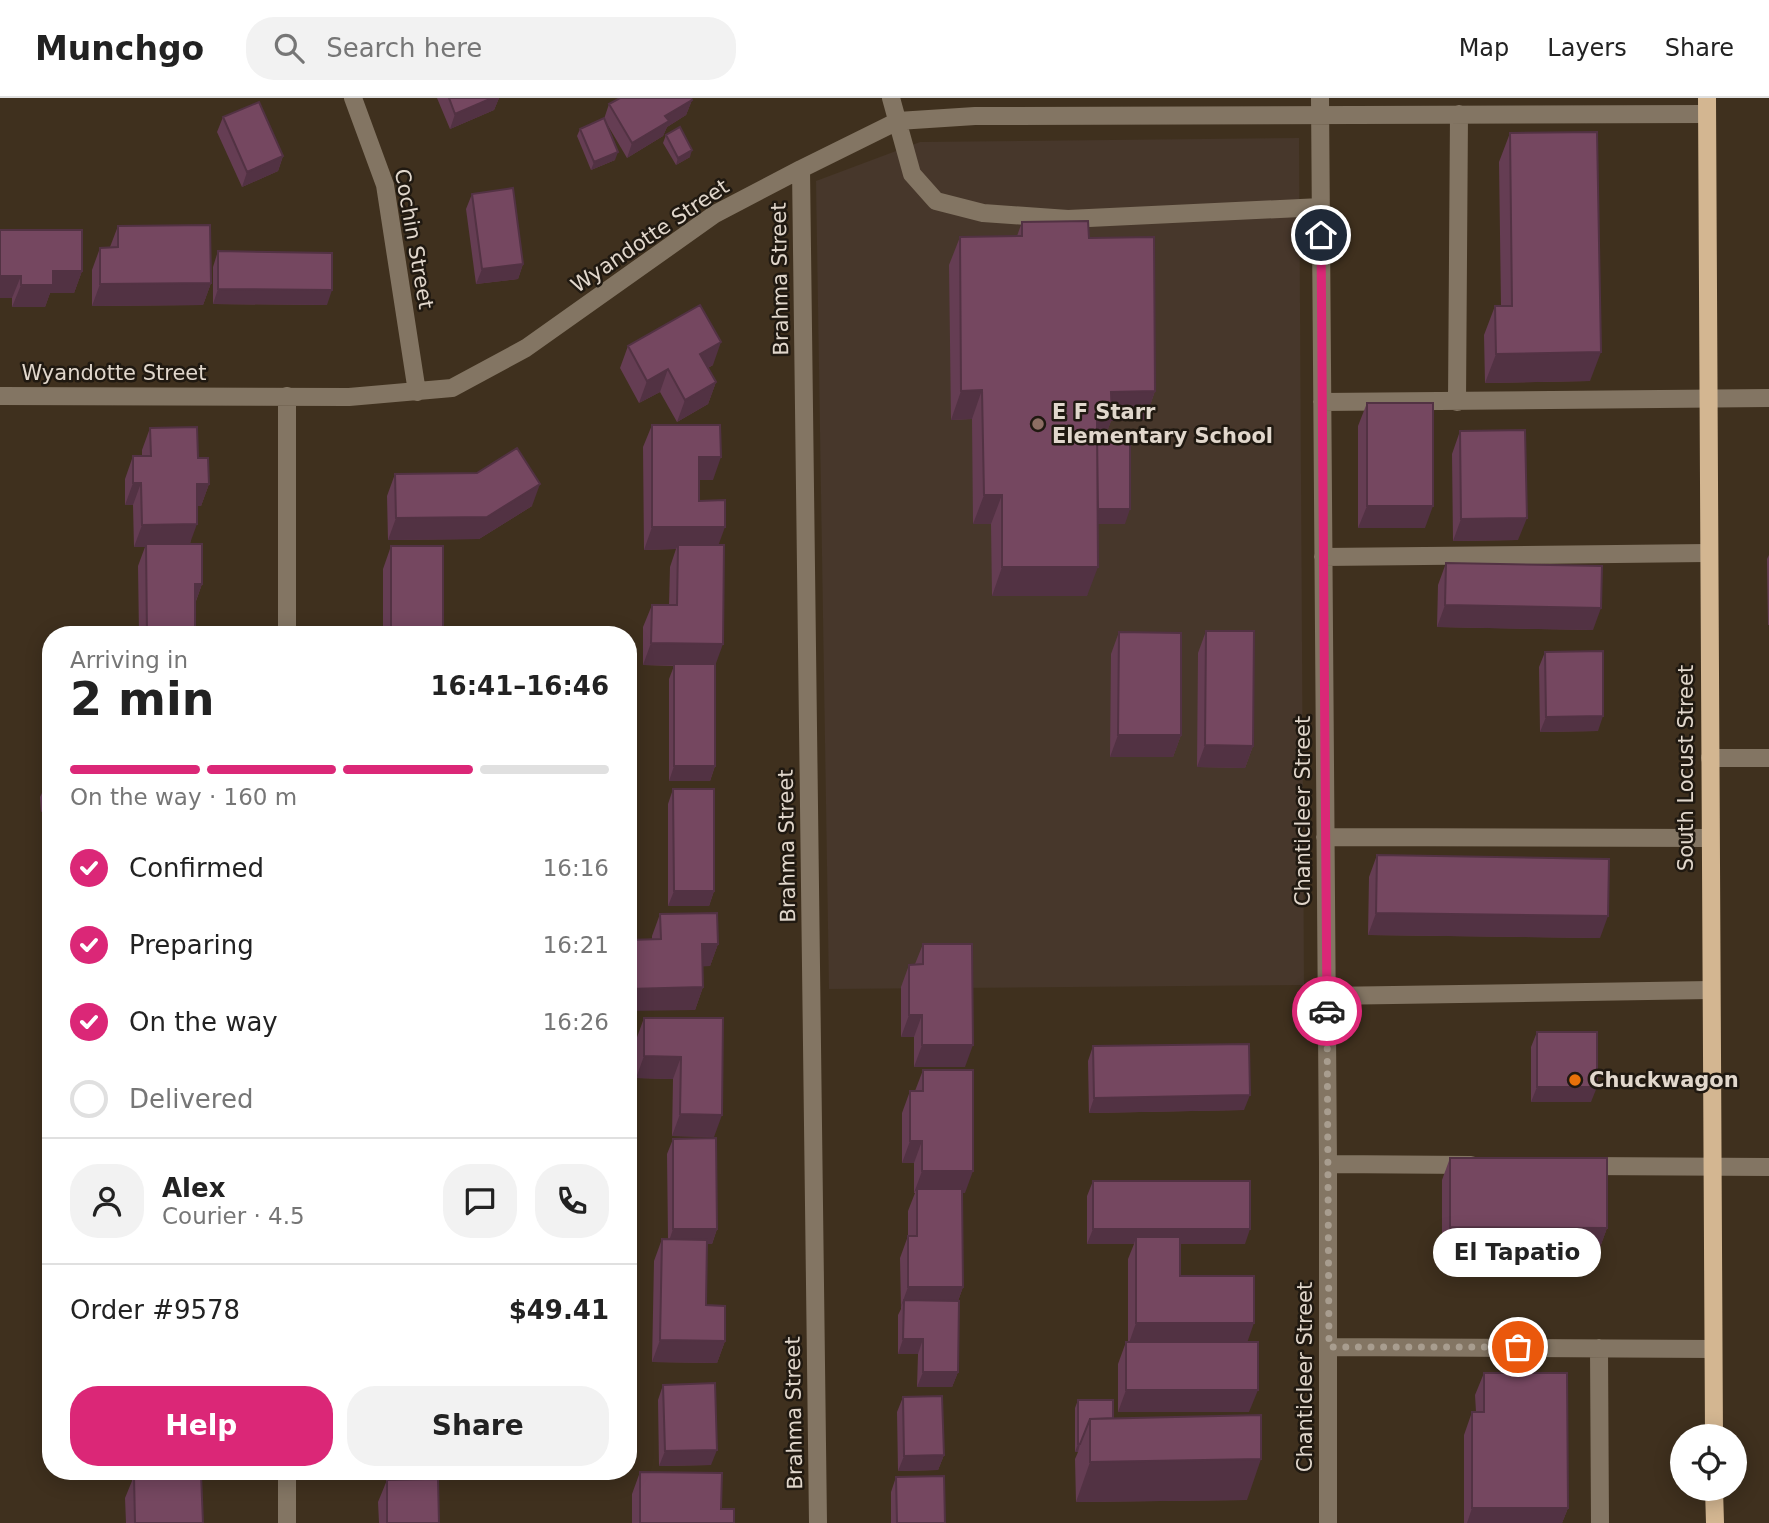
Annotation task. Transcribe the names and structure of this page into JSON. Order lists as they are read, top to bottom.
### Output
{
  "streets": {
    "main road": ["South Locust Street"],
    "street": [
      "Wyandotte Street",
      "Cochin Street",
      "Brahma Street",
      "Chanticleer Street"
    ]
  },
  "crossings": [
    ["Wyandotte Street", "Cochin Street"],
    ["Wyandotte Street", "Brahma Street"],
    ["Wyandotte Street", "South Locust Street"],
    ["Wyandotte Street", "Chanticleer Street"]
  ],
  "places": ["E F Starr Elementary School", "Chuckwagon", "El Tapatio"],
  "page": {
    "header": "Munchgo",
    "search": "Search here",
    "nav": ["Map", "Layers", "Share"],
    "heading": ["2 min", "Arriving in", "16:41–16:46"],
    "panel": [
      "Alex",
      "Courier · 4.5",
      "Order #9578",
      "$49.41"
    ],
    "bar": "On the way · 160 m",
    "list": [
      ["Confirmed", "16:16"],
      ["Preparing", "16:21"],
      ["On the way", "16:26"],
      "Delivered"
    ],
    "bubble": "El Tapatio",
    "buttons": ["Help", "Share"]
  }
}
